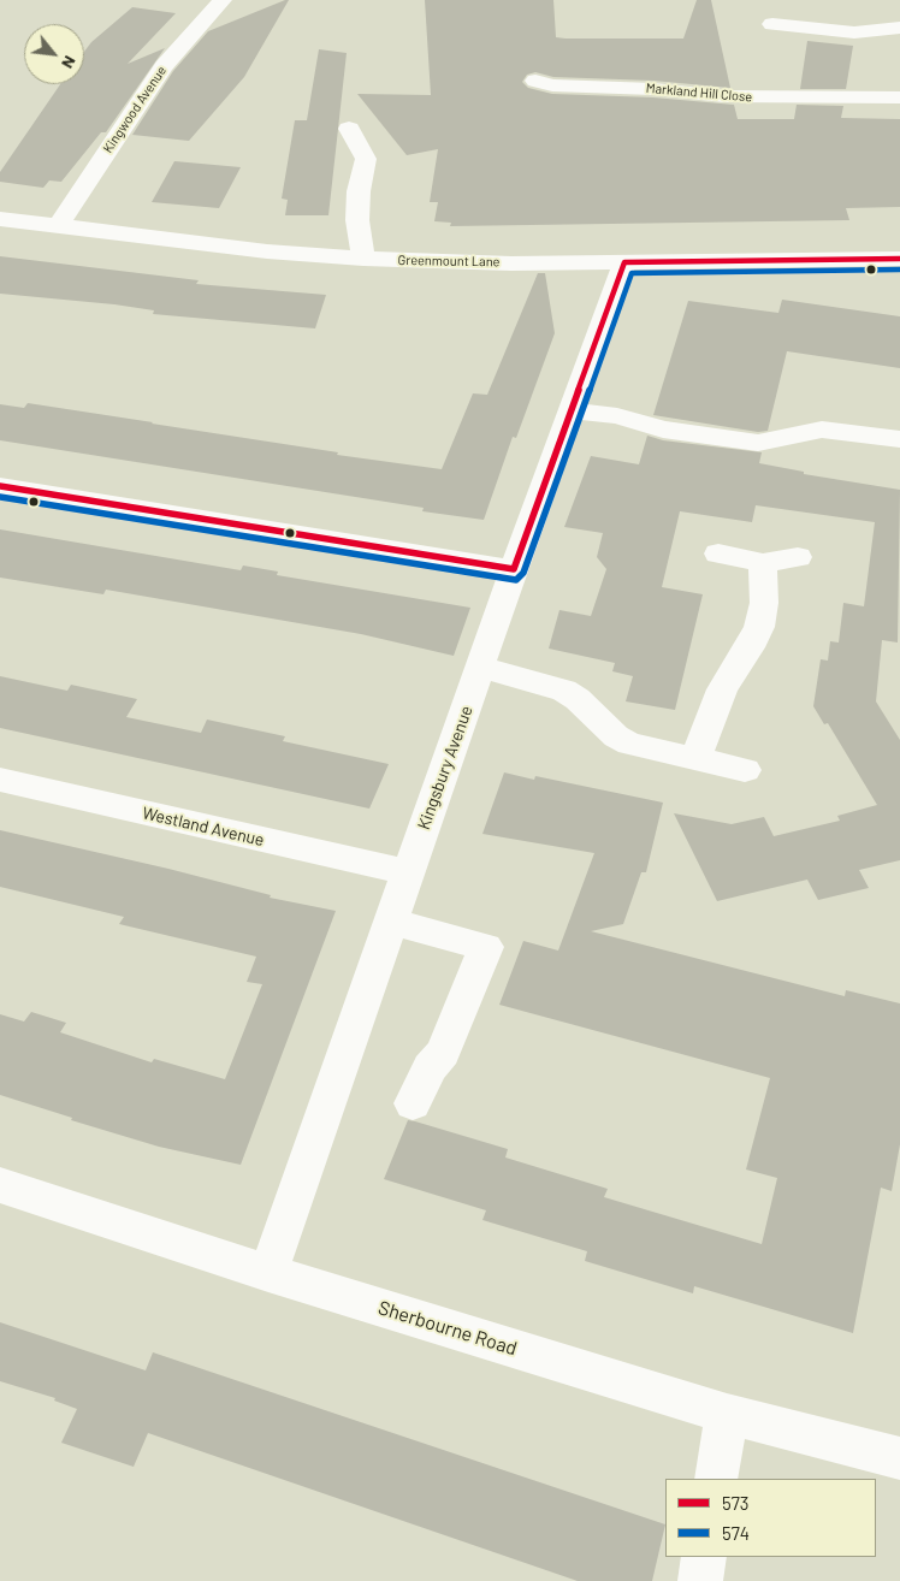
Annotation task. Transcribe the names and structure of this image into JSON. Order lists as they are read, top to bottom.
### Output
{
  "streets": {
    "street": [
      "Markland Hill Close",
      "Kingwood Avenue",
      "Greenmount Lane",
      "Kingsbury Avenue",
      "Westland Avenue",
      "Sherbourne Road"
    ]
  },
  "crossings": [
    ["Kingwood Avenue", "Greenmount Lane"],
    ["Greenmount Lane", "Kingsbury Avenue"],
    ["Kingsbury Avenue", "Westland Avenue"],
    ["Kingsbury Avenue", "Sherbourne Road"]
  ],
  "lines": ["transit line 573", "transit line 574"],
  "legend": ["573", "574"],
  "north": "bottom right"
}
